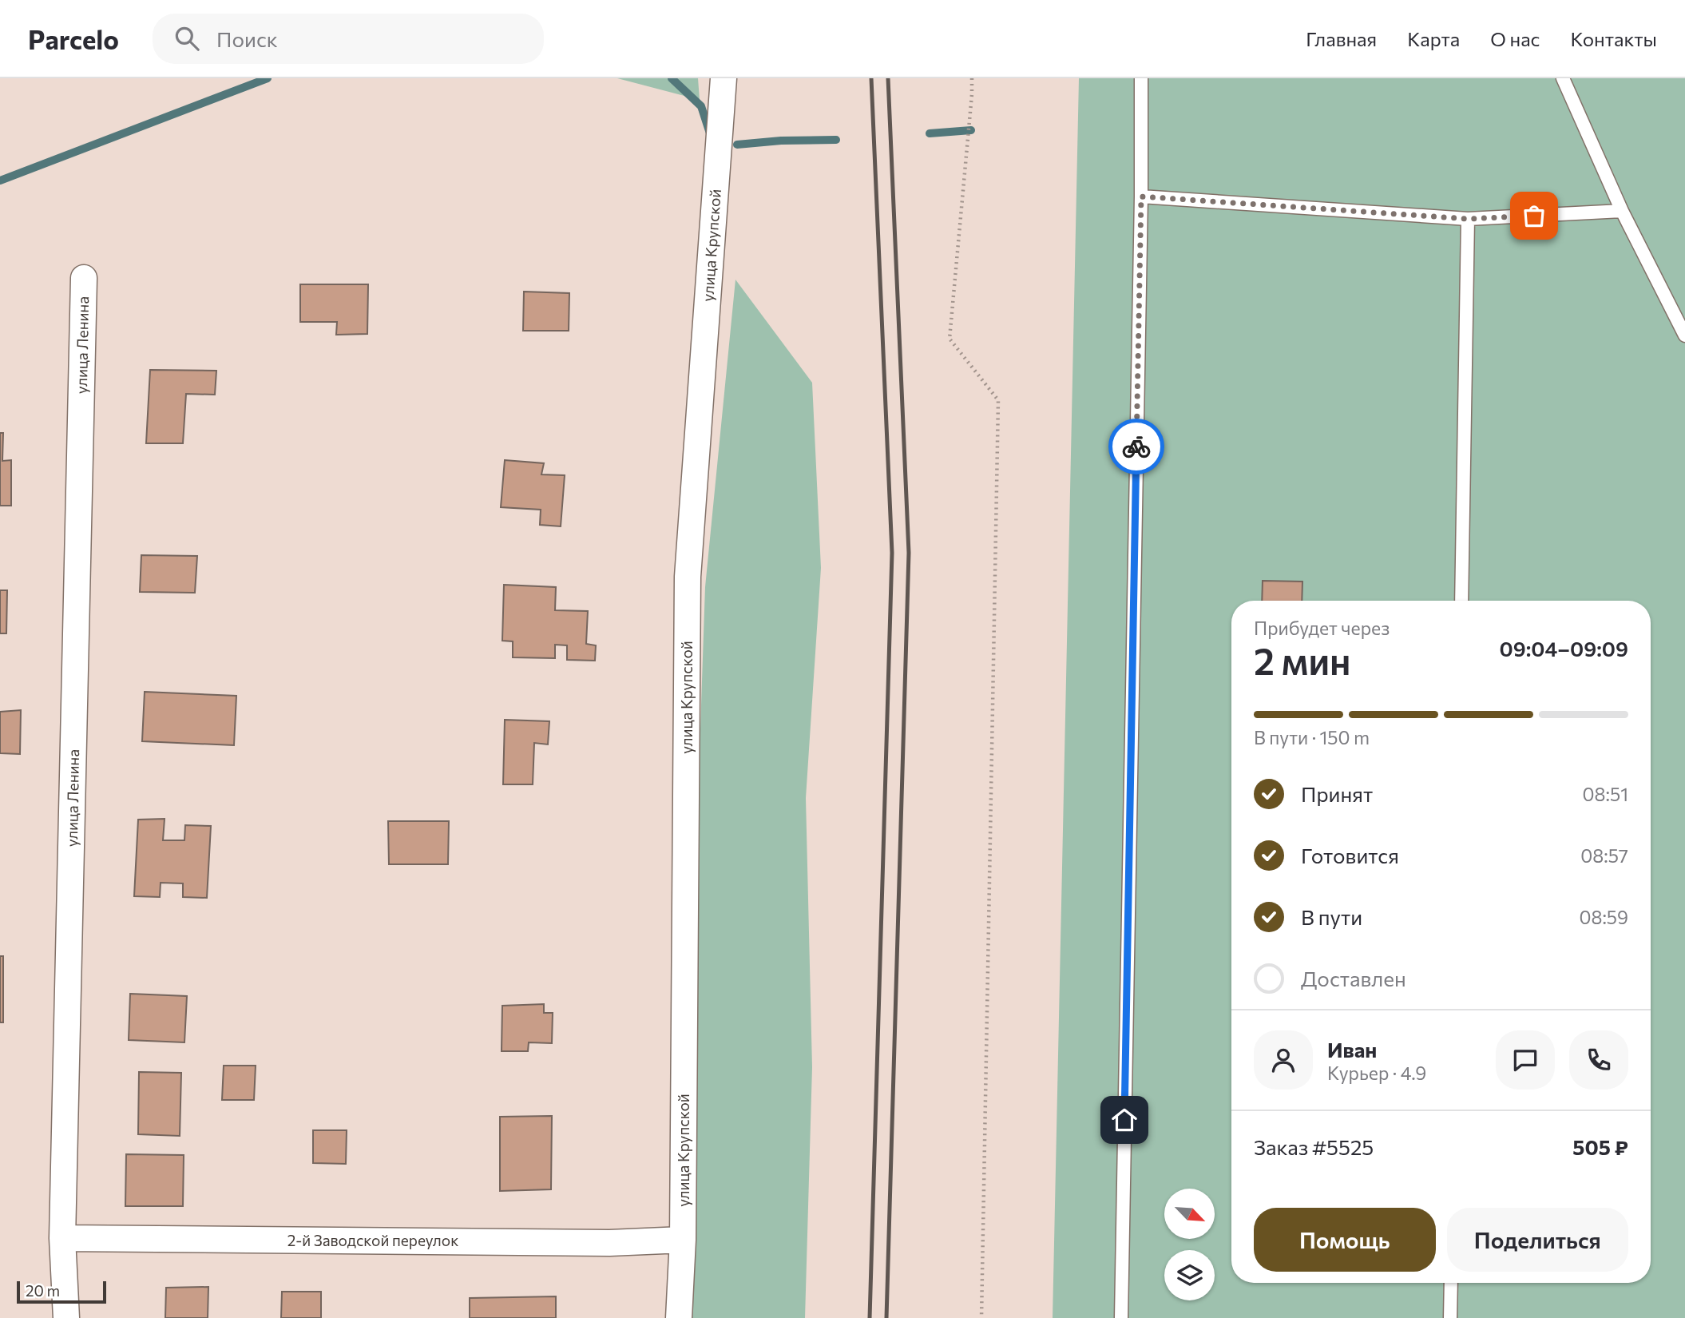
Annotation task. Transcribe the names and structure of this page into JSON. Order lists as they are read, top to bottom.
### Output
{
  "streets": {
    "street": ["улица Крупской", "улица Ленина", "2-й Заводской переулок"]
  },
  "crossings": [
    ["улица Крупской", "2-й Заводской переулок"],
    ["улица Ленина", "2-й Заводской переулок"]
  ],
  "scale_bar": "20 m",
  "north": "bottom right",
  "page": {
    "header": "Parcelo",
    "search": "Поиск",
    "nav": [
      "Главная",
      "Карта",
      "О нас",
      "Контакты"
    ],
    "heading": ["2 мин", "Прибудет через", "09:04–09:09"],
    "panel": [
      "Иван",
      "Курьер · 4.9",
      "Заказ #5525",
      "505 ₽"
    ],
    "bar": "В пути · 150 m",
    "list": [
      ["Принят", "08:51"],
      ["Готовится", "08:57"],
      ["В пути", "08:59"],
      "Доставлен"
    ],
    "buttons": ["Помощь", "Поделиться"],
    "scale": "20 m"
  }
}
